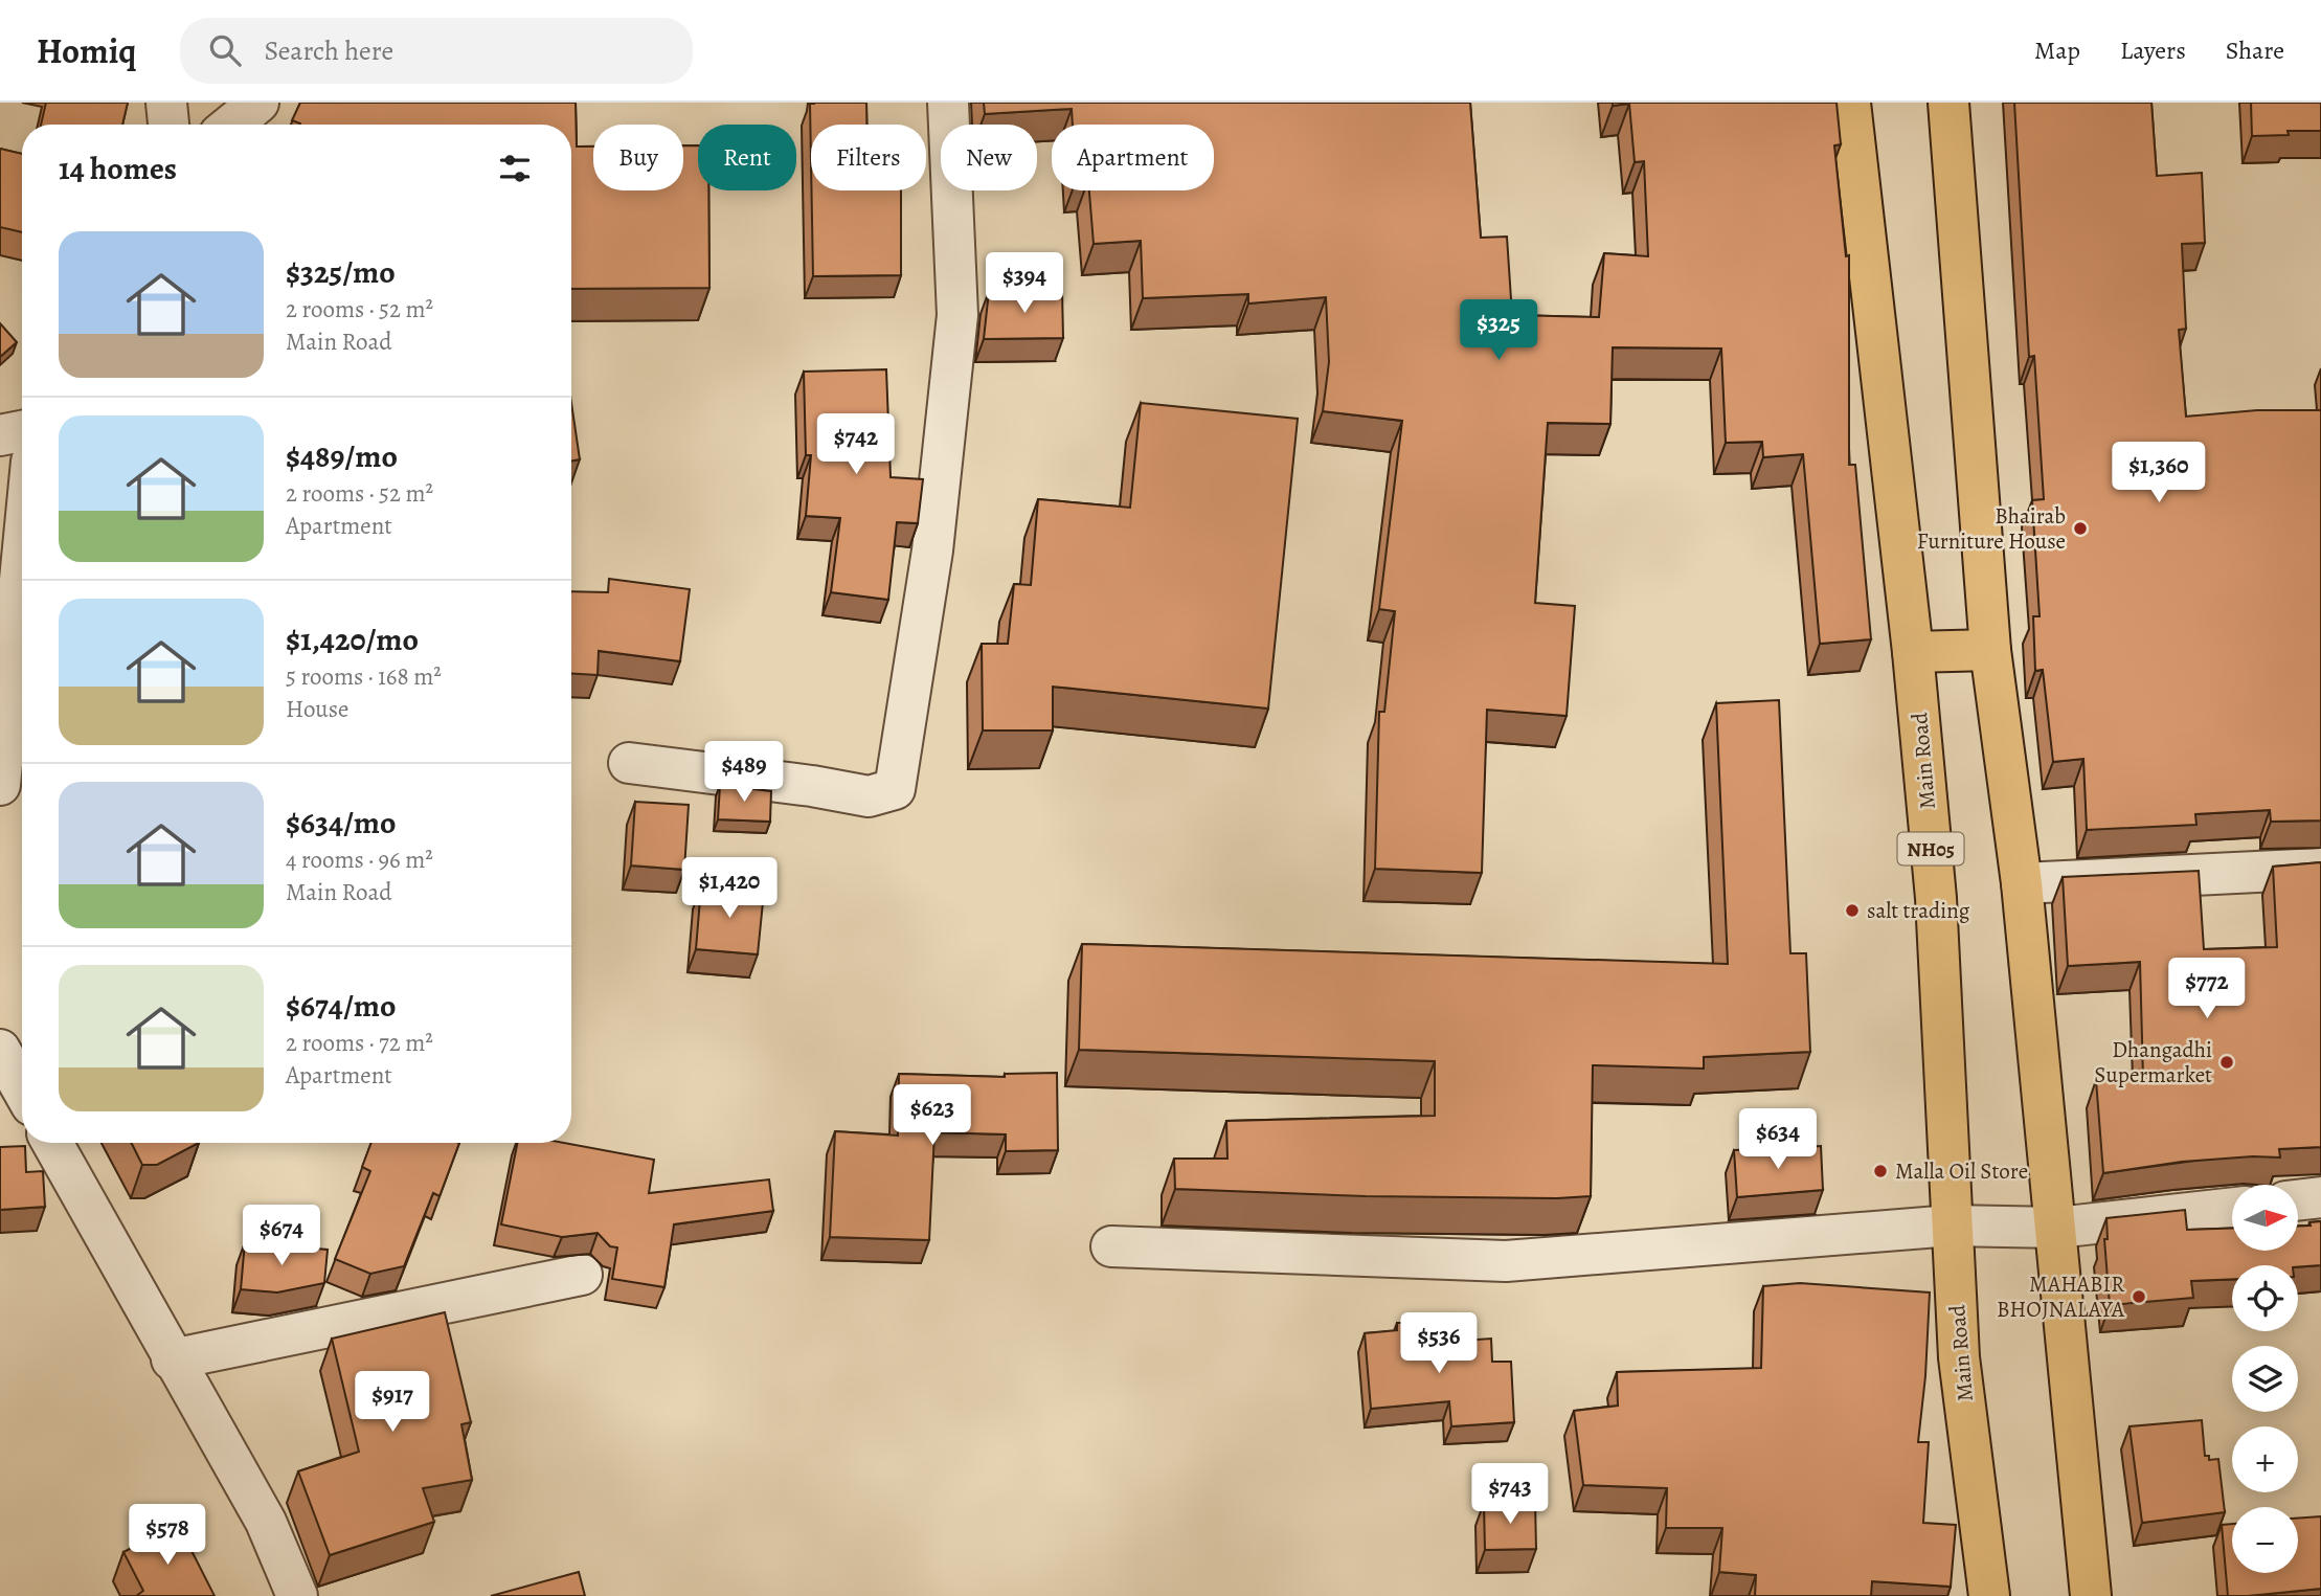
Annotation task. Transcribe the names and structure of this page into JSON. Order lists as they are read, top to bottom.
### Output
{
  "streets": {
    "main road": ["Main Road", "NH05"]
  },
  "places": [
    "Bhairab Furniture House",
    "salt trading",
    "Dhangadhi Supermarket",
    "Malla Oil Store",
    "MAHABIR BHOJNALAYA"
  ],
  "north": "right",
  "page": {
    "header": "Homiq",
    "search": "Search here",
    "nav": ["Map", "Layers", "Share"],
    "chip": [
      "Buy",
      "Rent",
      "Filters",
      "New",
      "Apartment"
    ],
    "heading": "14 homes",
    "list": [
      {
        "name": "$325/mo",
        "note": "2 rooms · 52 m² · Main Road"
      },
      {
        "name": "$489/mo",
        "note": "2 rooms · 52 m² · Apartment"
      },
      {
        "name": "$1,420/mo",
        "note": "5 rooms · 168 m² · House"
      },
      {
        "name": "$634/mo",
        "note": "4 rooms · 96 m² · Main Road"
      },
      {
        "name": "$674/mo",
        "note": "2 rooms · 72 m² · Apartment"
      }
    ],
    "price": [
      "$394",
      "$325",
      "$742",
      "$1,360",
      "$489",
      "$1,420",
      "$772",
      "$623",
      "$634",
      "$674",
      "$536",
      "$917",
      "$743",
      "$578"
    ],
    "map_buttons": ["+", "−"]
  }
}
